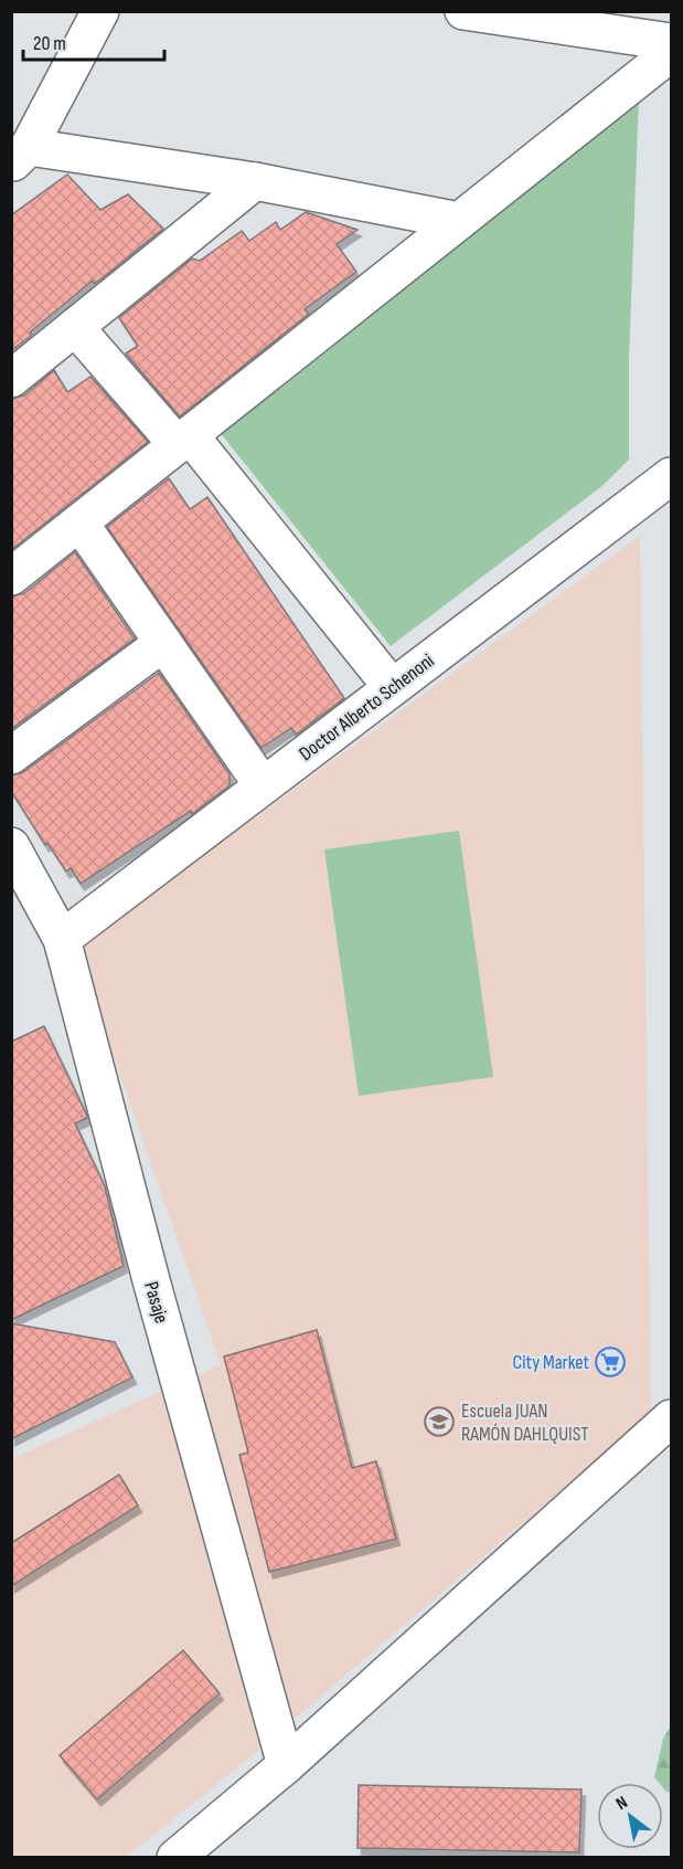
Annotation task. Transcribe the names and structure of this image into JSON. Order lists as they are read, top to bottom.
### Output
{
  "streets": {
    "street": ["Doctor Alberto Schenoni", "Pasaje"]
  },
  "crossings": [
    ["Doctor Alberto Schenoni", "Pasaje"]
  ],
  "places": {
    "supermarket": ["City Market"],
    "school or university": ["Escuela JUAN RAMÓN DAHLQUIST"]
  },
  "scale_bar": "20 m",
  "north": "top left"
}
